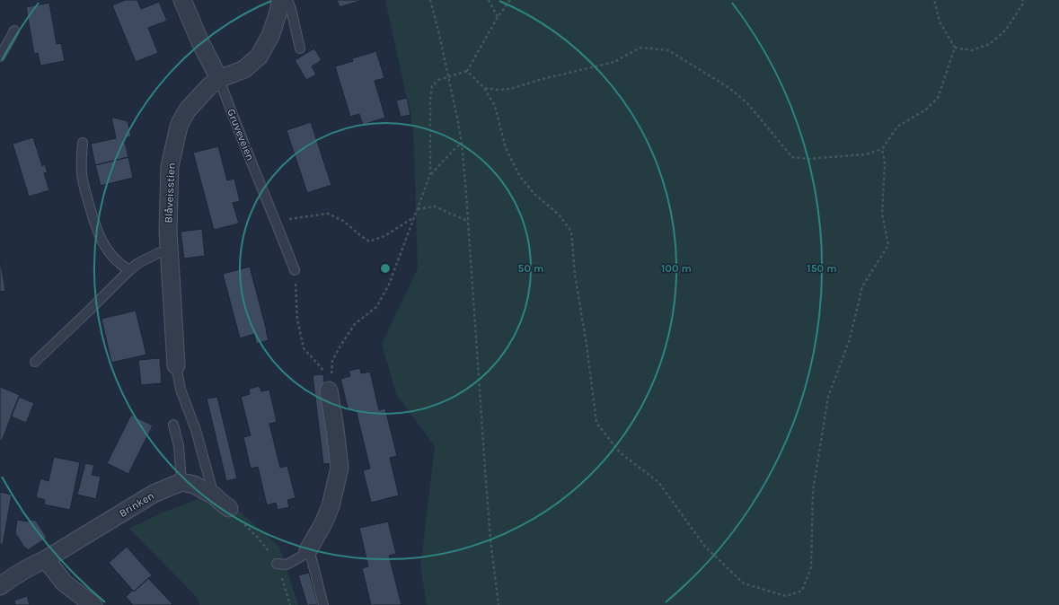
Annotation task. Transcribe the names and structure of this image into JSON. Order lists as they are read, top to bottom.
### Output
{
  "streets": {
    "street": ["Gruveveien", "Blåveisstien", "Brinken"]
  },
  "crossings": [
    ["Gruveveien", "Blåveisstien"]
  ],
  "rings": ["50 m", "100 m", "150 m"]
}
